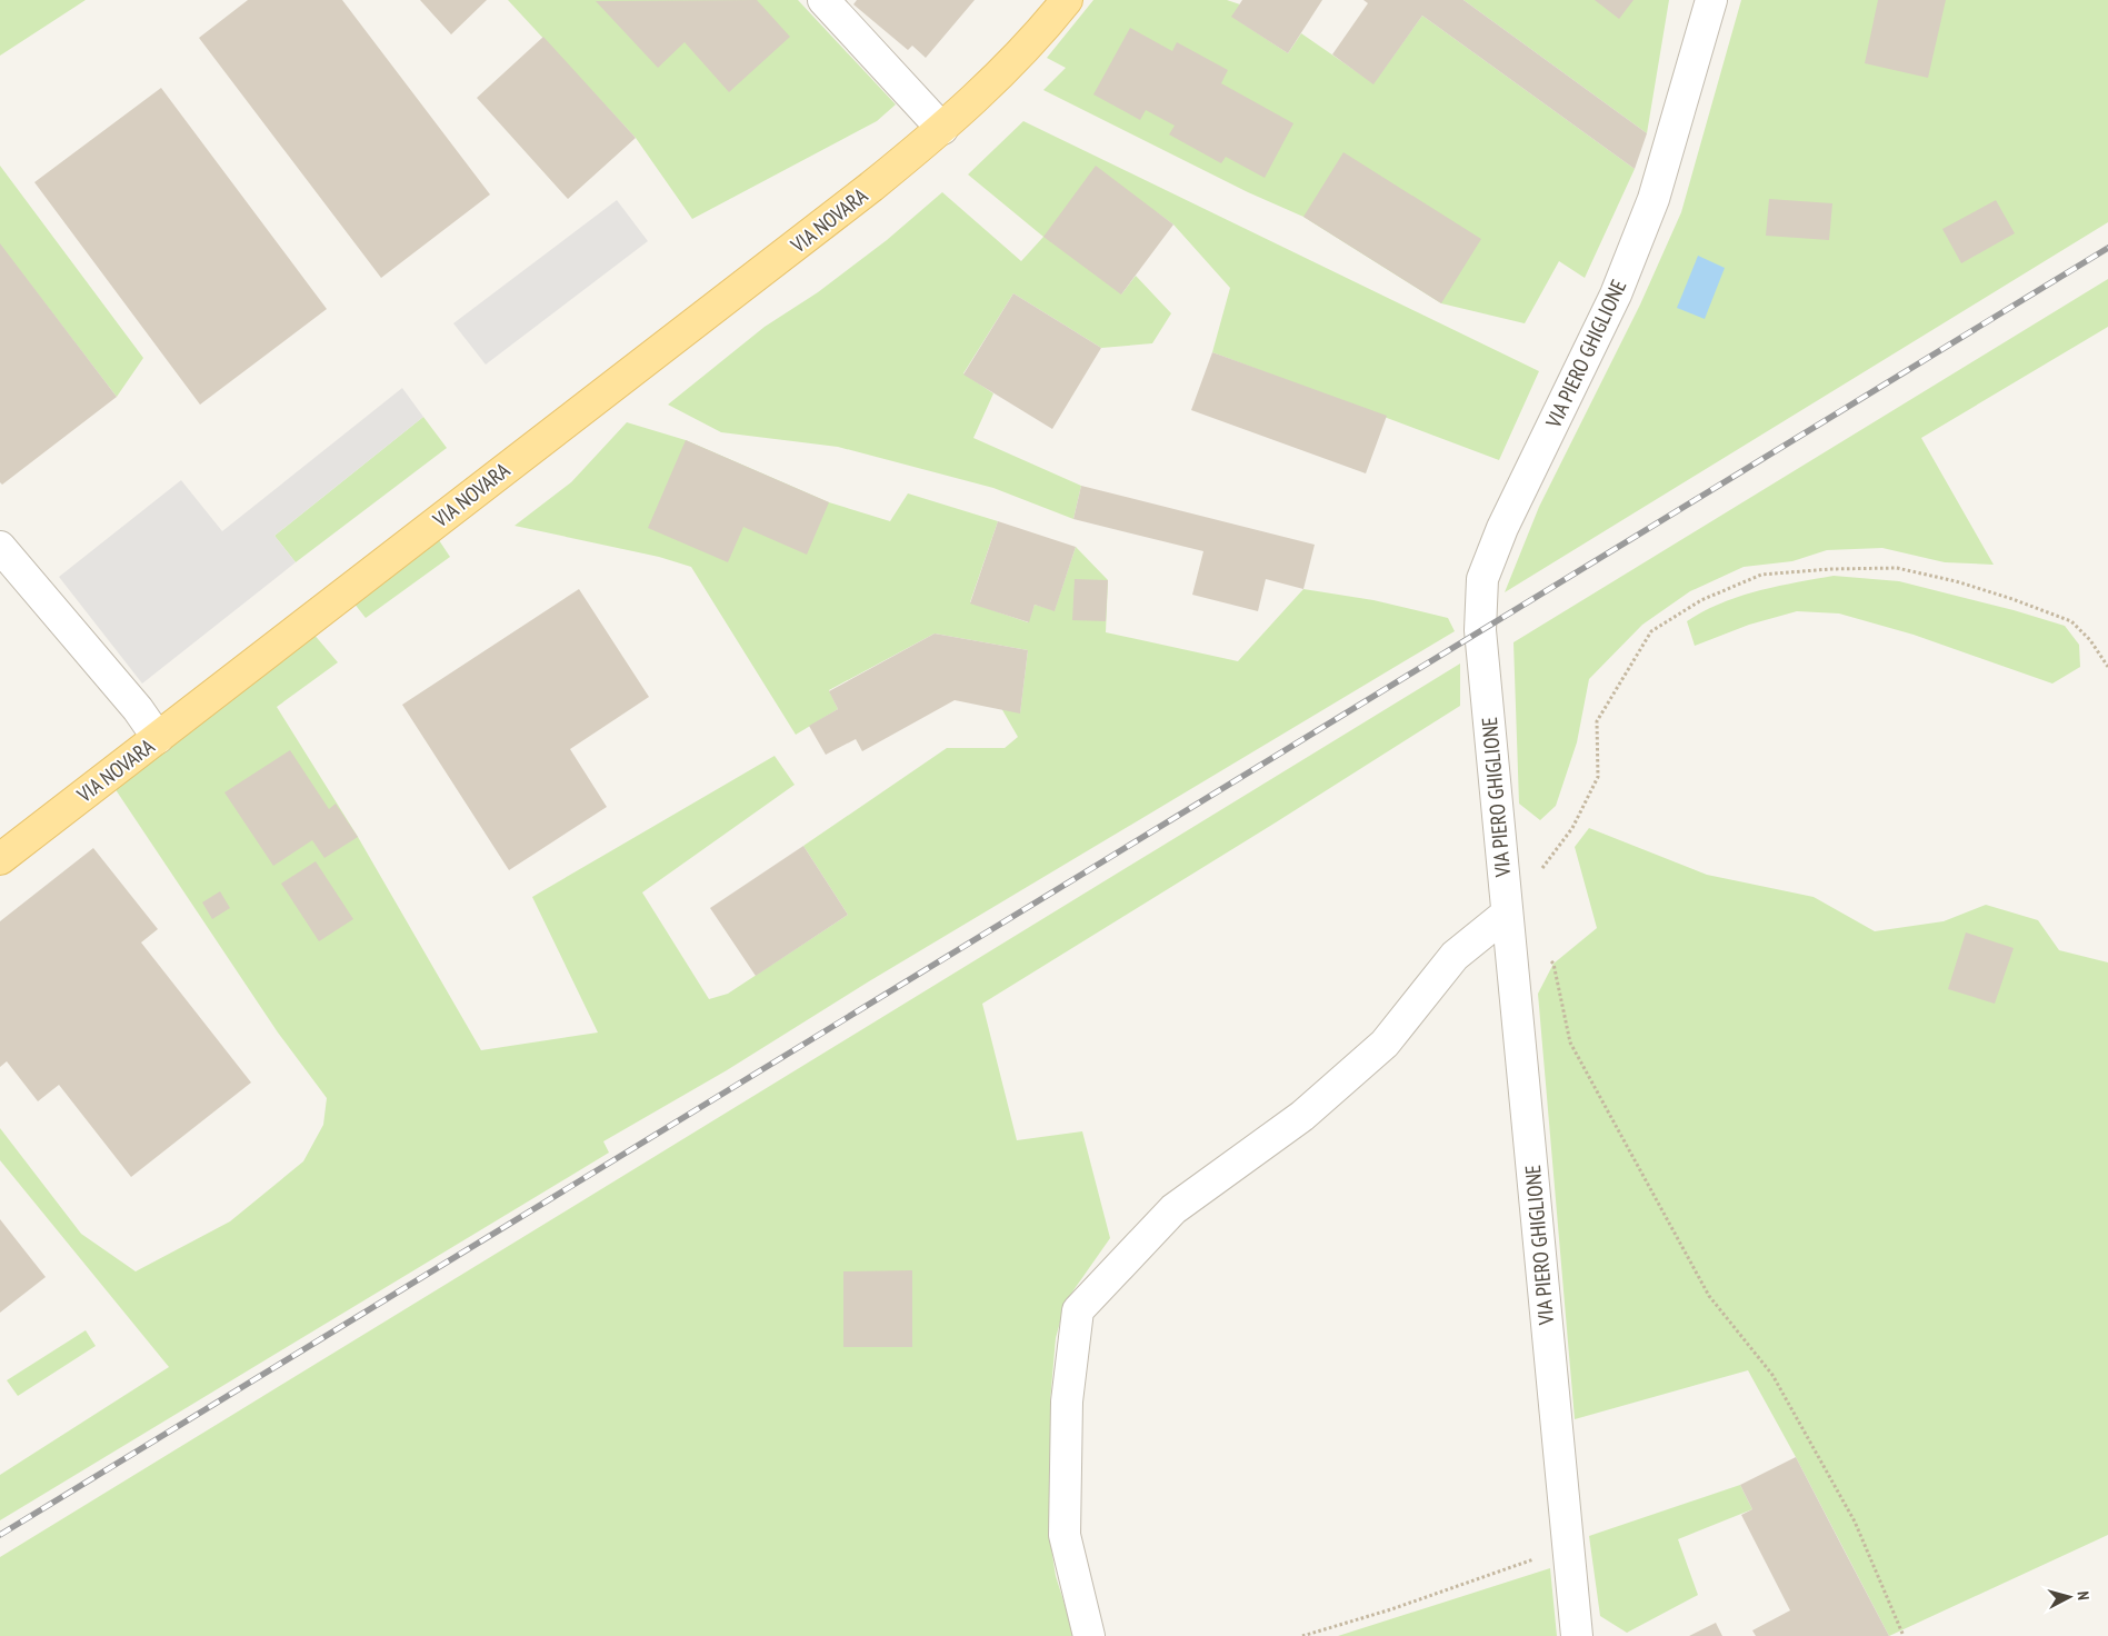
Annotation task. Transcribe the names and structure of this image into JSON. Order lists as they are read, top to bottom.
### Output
{
  "streets": {
    "main road": ["VIA NOVARA"],
    "street": ["VIA PIERO GHIGLIONE"]
  },
  "north": "right"
}
